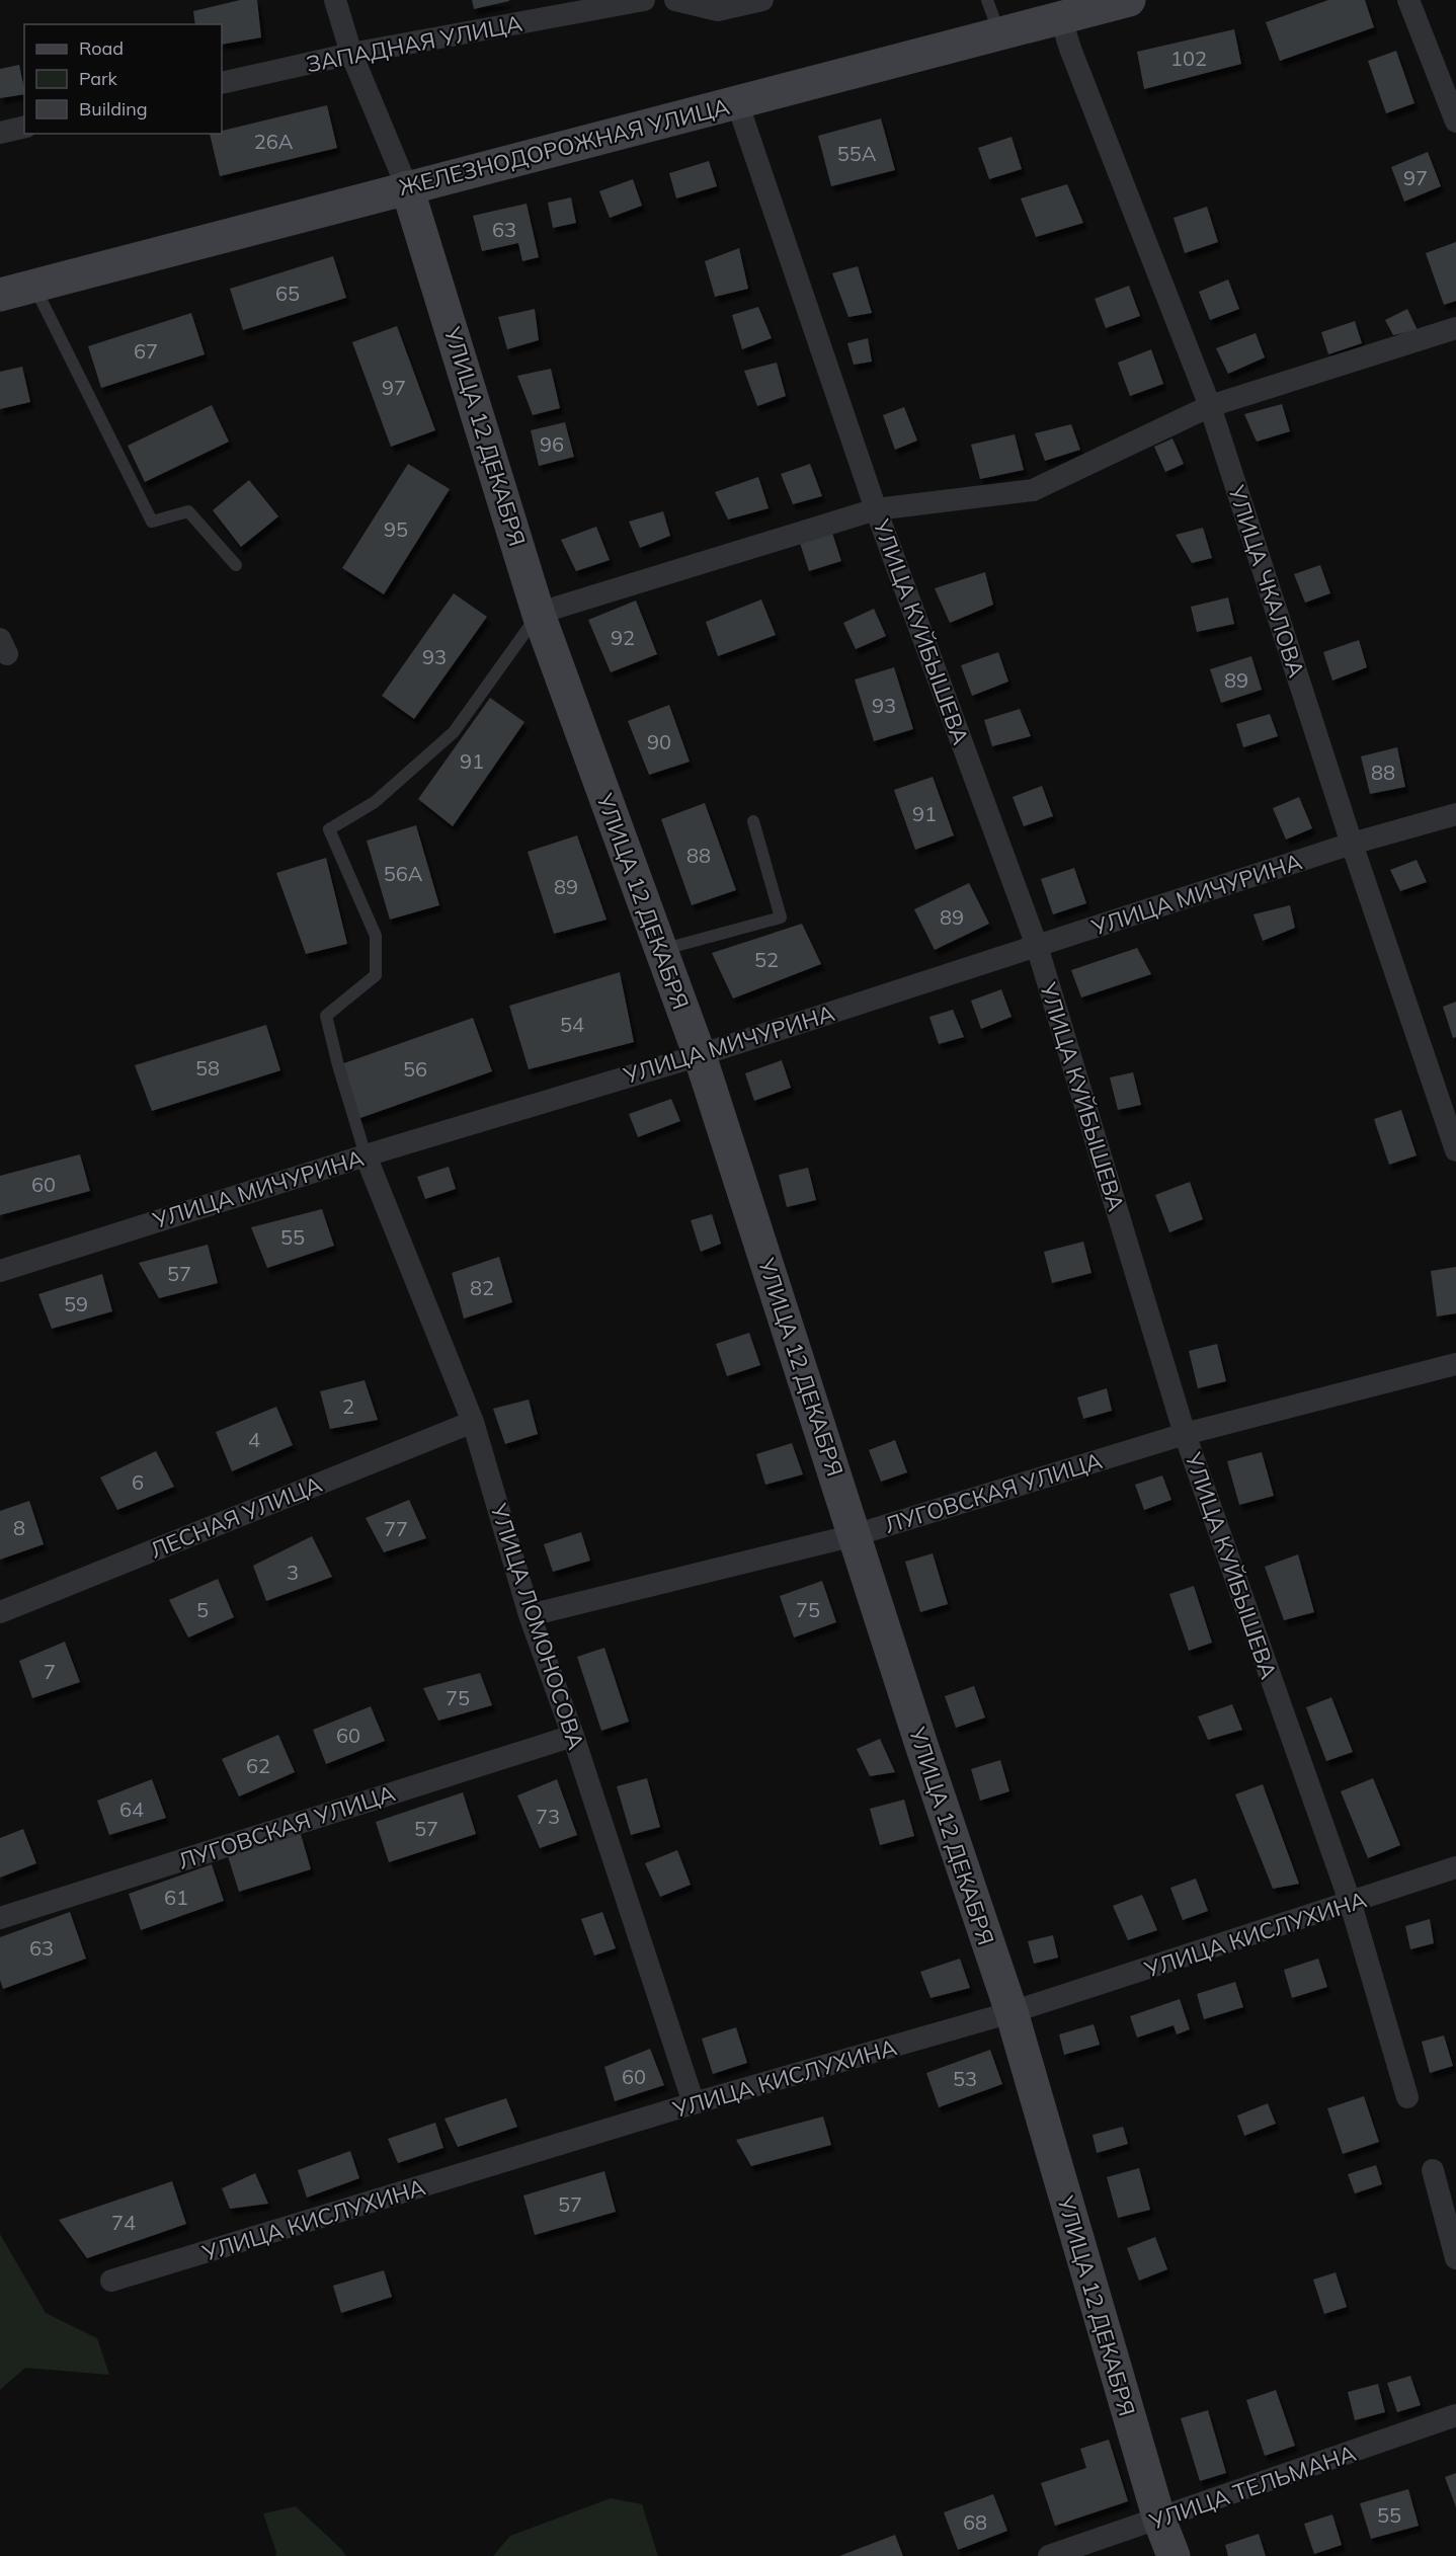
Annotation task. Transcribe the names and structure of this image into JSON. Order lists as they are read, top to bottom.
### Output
{
  "streets": {
    "street": [
      "ЗАПАДНАЯ УЛИЦА",
      "ЖЕЛЕЗНОДОРОЖНАЯ УЛИЦА",
      "УЛИЦА 12 ДЕКАБРЯ",
      "УЛИЦА ЧКАЛОВА",
      "УЛИЦА КУЙБЫШЕВА",
      "УЛИЦА МИЧУРИНА",
      "ЛУГОВСКАЯ УЛИЦА",
      "ЛЕСНАЯ УЛИЦА",
      "УЛИЦА ЛОМОНОСОВА",
      "УЛИЦА КИСЛУХИНА",
      "УЛИЦА ТЕЛЬМАНА"
    ]
  },
  "crossings": [
    ["ЖЕЛЕЗНОДОРОЖНАЯ УЛИЦА", "УЛИЦА 12 ДЕКАБРЯ"],
    ["ЖЕЛЕЗНОДОРОЖНАЯ УЛИЦА", "УЛИЦА ЧКАЛОВА"],
    ["ЖЕЛЕЗНОДОРОЖНАЯ УЛИЦА", "УЛИЦА КУЙБЫШЕВА"],
    ["УЛИЦА 12 ДЕКАБРЯ", "УЛИЦА МИЧУРИНА"],
    ["УЛИЦА 12 ДЕКАБРЯ", "ЛУГОВСКАЯ УЛИЦА"],
    ["УЛИЦА 12 ДЕКАБРЯ", "УЛИЦА КИСЛУХИНА"],
    ["УЛИЦА 12 ДЕКАБРЯ", "УЛИЦА ТЕЛЬМАНА"],
    ["УЛИЦА ЧКАЛОВА", "УЛИЦА МИЧУРИНА"],
    ["УЛИЦА КУЙБЫШЕВА", "УЛИЦА МИЧУРИНА"],
    ["УЛИЦА КУЙБЫШЕВА", "ЛУГОВСКАЯ УЛИЦА"],
    ["УЛИЦА КУЙБЫШЕВА", "УЛИЦА КИСЛУХИНА"],
    ["УЛИЦА МИЧУРИНА", "УЛИЦА ЛОМОНОСОВА"],
    ["ЛУГОВСКАЯ УЛИЦА", "УЛИЦА ЛОМОНОСОВА"],
    ["ЛЕСНАЯ УЛИЦА", "УЛИЦА ЛОМОНОСОВА"],
    ["УЛИЦА ЛОМОНОСОВА", "УЛИЦА КИСЛУХИНА"]
  ],
  "house_numbers": [
    "102",
    "26А",
    "55А",
    "97",
    "63",
    "65",
    "67",
    "97",
    "96",
    "95",
    "92",
    "93",
    "89",
    "93",
    "90",
    "91",
    "88",
    "91",
    "88",
    "56А",
    "89",
    "89",
    "52",
    "54",
    "58",
    "56",
    "60",
    "55",
    "57",
    "82",
    "59",
    "2",
    "4",
    "6",
    "8",
    "77",
    "3",
    "5",
    "75",
    "7",
    "75",
    "60",
    "62",
    "64",
    "73",
    "57",
    "61",
    "63",
    "60",
    "53",
    "57",
    "74",
    "55",
    "68"
  ],
  "legend": ["Road", "Park", "Building"]
}
